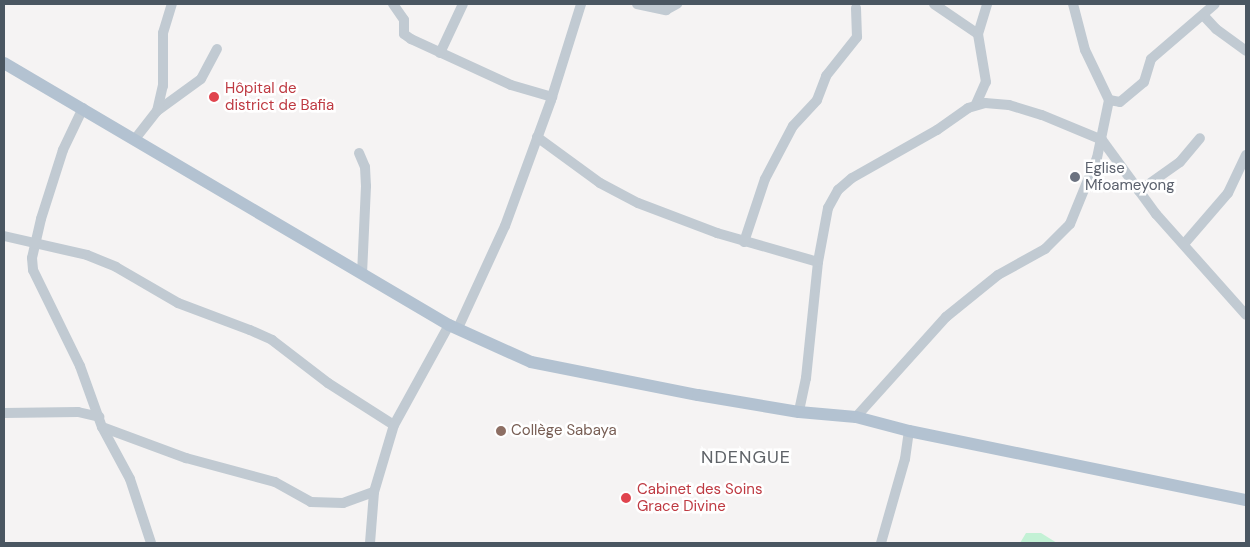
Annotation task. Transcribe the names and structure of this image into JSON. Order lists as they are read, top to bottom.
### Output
{
  "districts": ["NDENGUE"],
  "places": [
    "Hôpital de district de Bafia",
    "Eglise Mfoameyong",
    "Collège Sabaya",
    "Cabinet des Soins Grace Divine"
  ]
}
